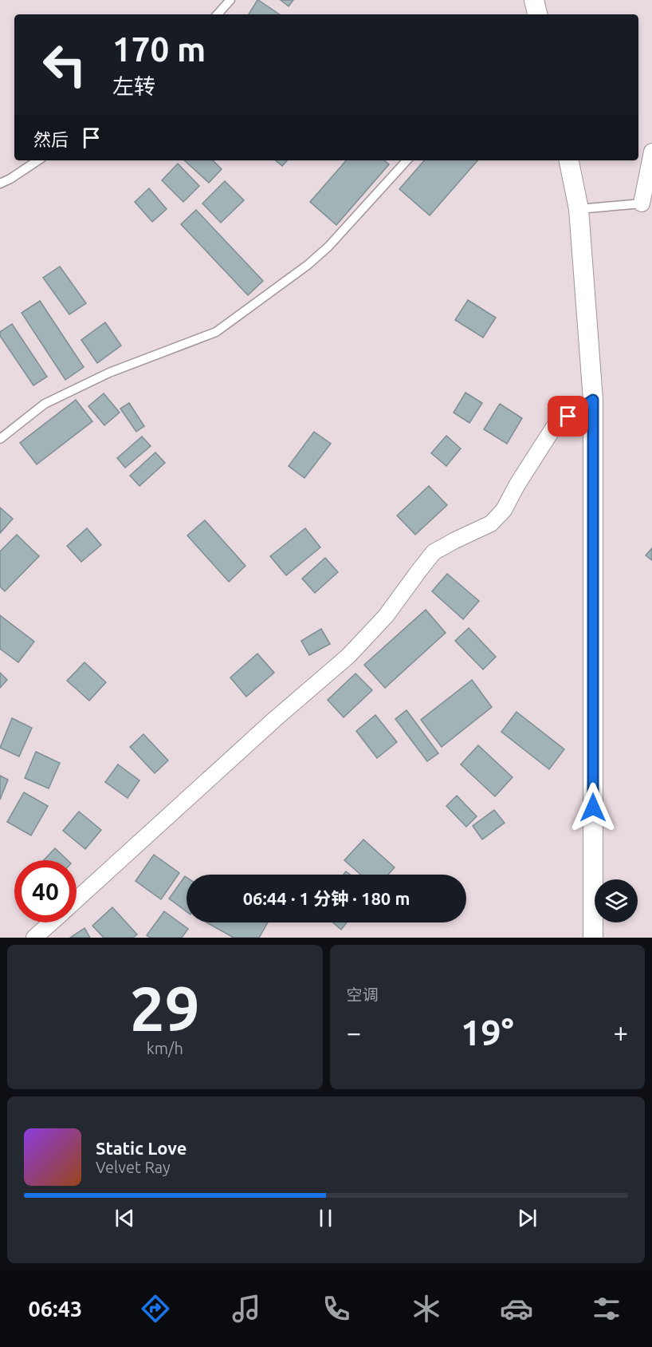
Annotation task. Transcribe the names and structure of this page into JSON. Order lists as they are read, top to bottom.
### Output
{
  "page": {
    "turn": ["170 m", "左转"],
    "then": "然后",
    "limit": "40",
    "trip": "06:44 · 1 分钟 · 180 m",
    "tile": [
      ["29", "km/h"],
      "空调"
    ],
    "heat": ["−", "19°", "+"],
    "song": ["Static Love", "Velvet Ray"],
    "tabs": "06:43"
  }
}
